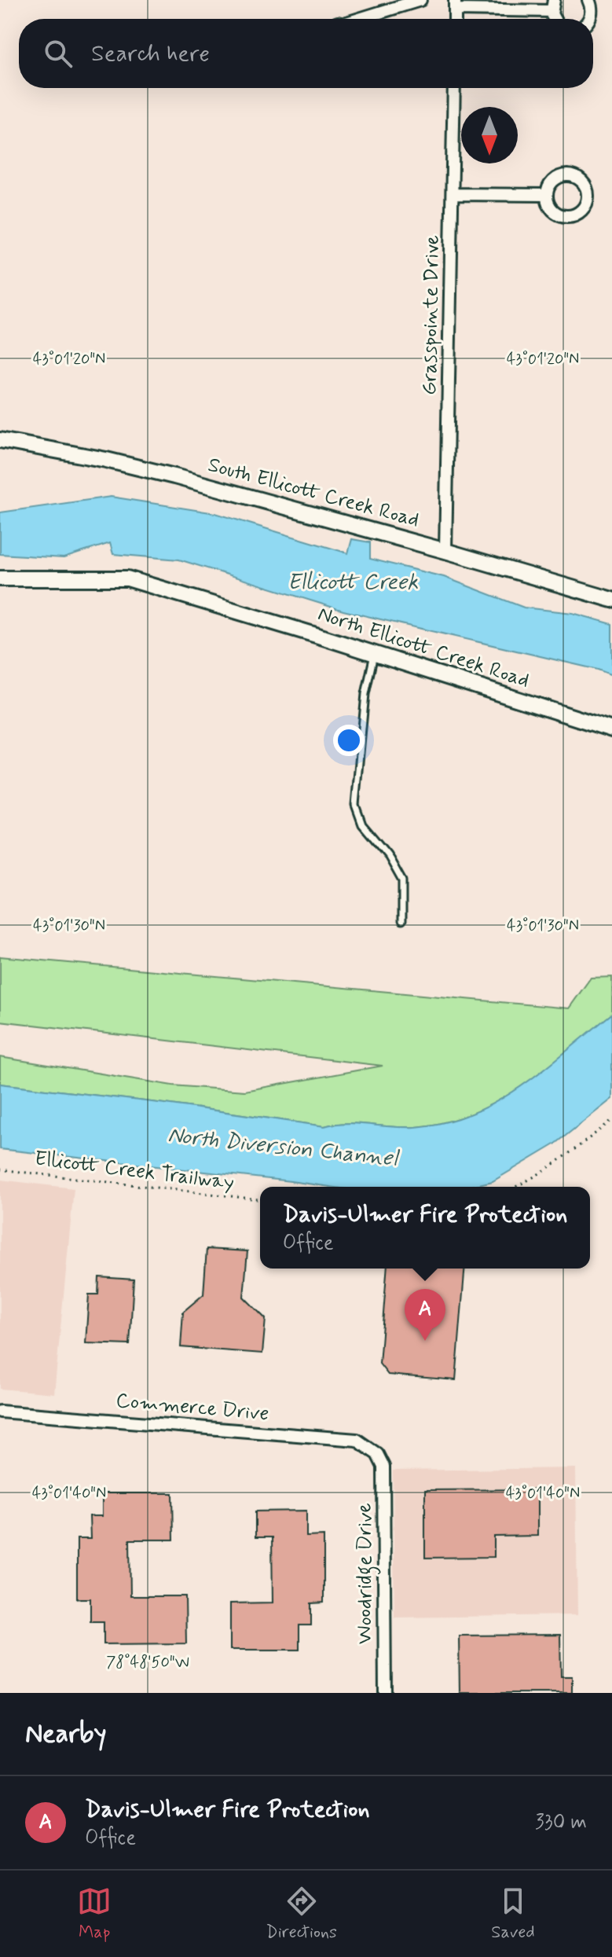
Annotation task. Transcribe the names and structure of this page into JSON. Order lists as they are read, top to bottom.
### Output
{
  "streets": {
    "street": [
      "Grasspointe Drive",
      "South Ellicott Creek Road",
      "North Ellicott Creek Road",
      "Commerce Drive",
      "Woodridge Drive"
    ],
    "path": ["Ellicott Creek Trailway"]
  },
  "crossings": [
    ["Grasspointe Drive", "South Ellicott Creek Road"],
    ["Commerce Drive", "Woodridge Drive"]
  ],
  "water": ["Ellicott Creek", "North Diversion Channel"],
  "north": "bottom",
  "page": {
    "search": "Search here",
    "popup": ["Davis-Ulmer Fire Protection", "Office"],
    "pins": "A",
    "heading": "Nearby",
    "list": [
      {
        "mark": "A",
        "name": "Davis-Ulmer Fire Protection",
        "note": "Office",
        "value": "330 m"
      }
    ],
    "nav": ["Map", "Directions", "Saved"]
  },
  "coordinates": [
    "43°01'20\"N",
    "43°01'30\"N",
    "43°01'40\"N",
    "78°48'50\"W"
  ]
}
